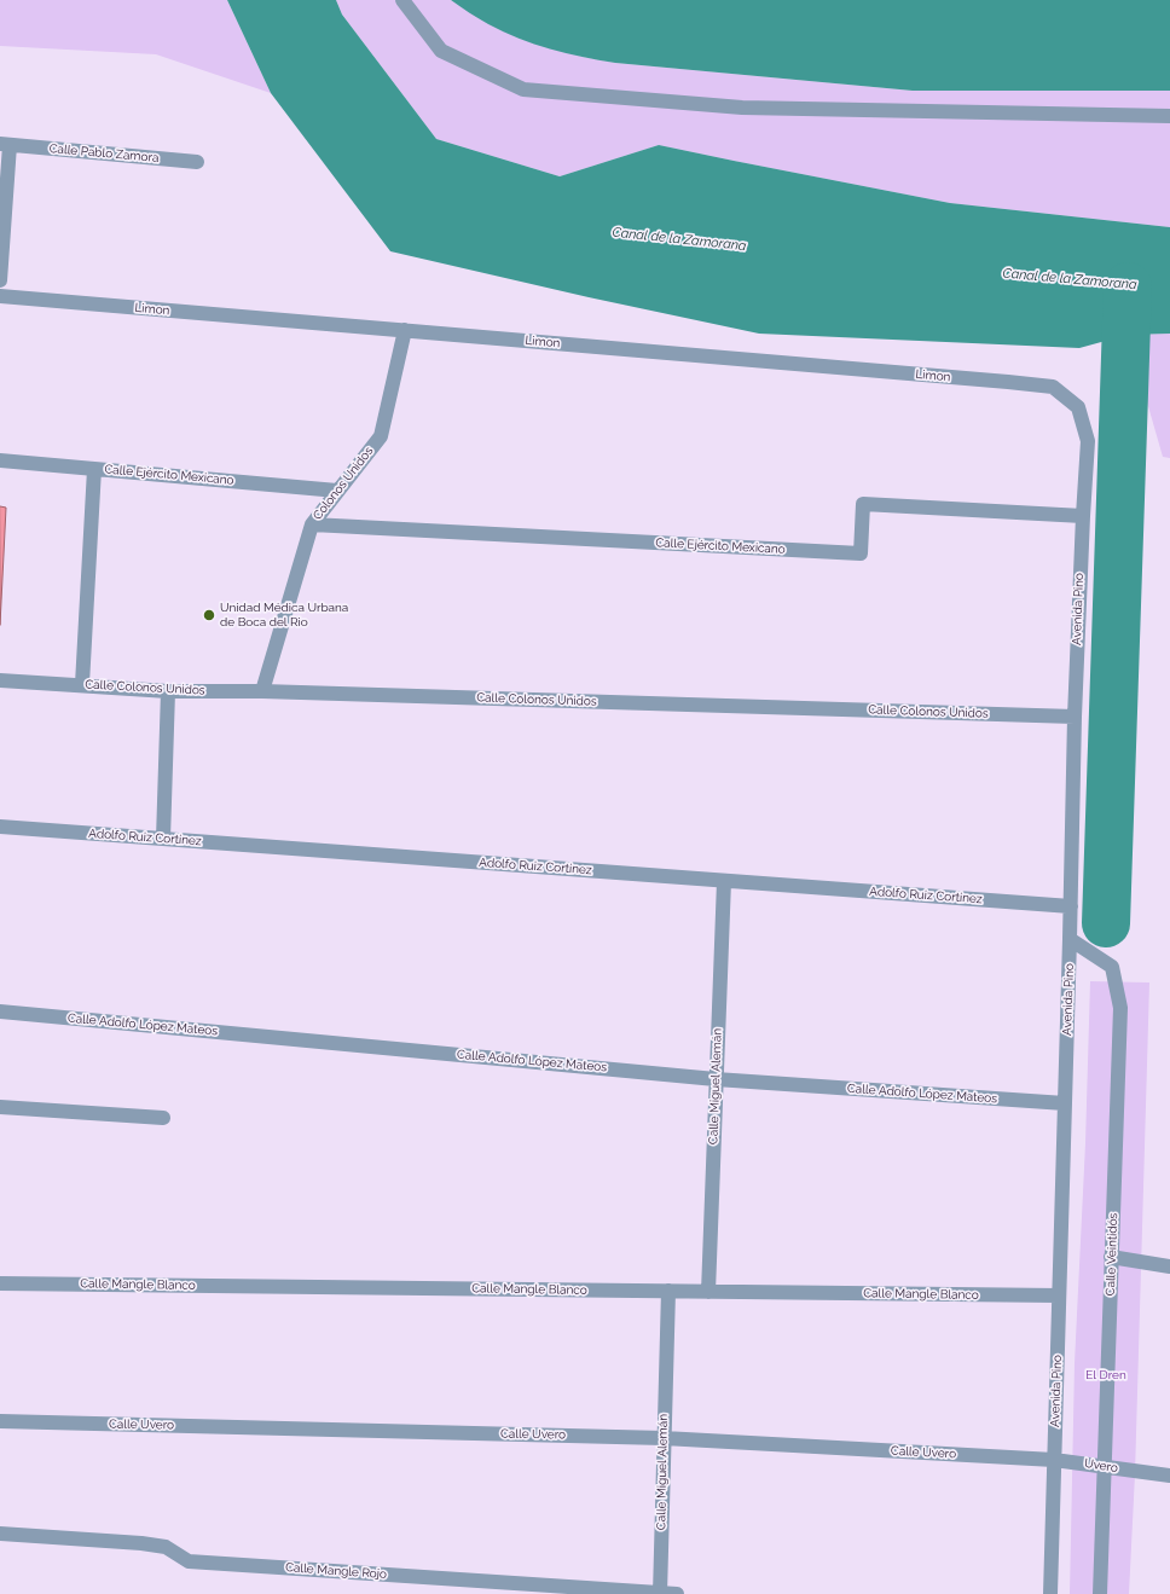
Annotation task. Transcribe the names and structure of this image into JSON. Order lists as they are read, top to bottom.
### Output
{
  "streets": {
    "street": [
      "Calle Pablo Zamora",
      "Limon",
      "Calle Ejército Mexicano",
      "Colonos Unidos",
      "Avenida Pino",
      "Calle Colonos Unidos",
      "Adolfo Ruiz Cortinez",
      "Calle Adolfo López Mateos",
      "Calle Miguel Alemán",
      "Calle Veintidós",
      "Calle Mangle Blanco",
      "Calle Uvero",
      "Uvero",
      "Calle Mangle Rojo"
    ]
  },
  "crossings": [
    ["Limon", "Colonos Unidos"],
    ["Limon", "Avenida Pino"],
    ["Calle Ejército Mexicano", "Colonos Unidos"],
    ["Calle Ejército Mexicano", "Avenida Pino"],
    ["Colonos Unidos", "Calle Colonos Unidos"],
    ["Avenida Pino", "Calle Colonos Unidos"],
    ["Avenida Pino", "Adolfo Ruiz Cortinez"],
    ["Avenida Pino", "Calle Adolfo López Mateos"],
    ["Avenida Pino", "Calle Veintidós"],
    ["Avenida Pino", "Calle Mangle Blanco"],
    ["Avenida Pino", "Calle Uvero"],
    ["Avenida Pino", "Uvero"],
    ["Adolfo Ruiz Cortinez", "Calle Miguel Alemán"],
    ["Calle Adolfo López Mateos", "Calle Miguel Alemán"],
    ["Calle Miguel Alemán", "Calle Mangle Blanco"],
    ["Calle Miguel Alemán", "Calle Uvero"],
    ["Calle Miguel Alemán", "Calle Mangle Rojo"],
    ["Calle Uvero", "Uvero"]
  ],
  "water": ["Canal de la Zamorana"],
  "parks": ["El Dren"],
  "places": ["Unidad Médica Urbana de Boca del Rio"]
}
